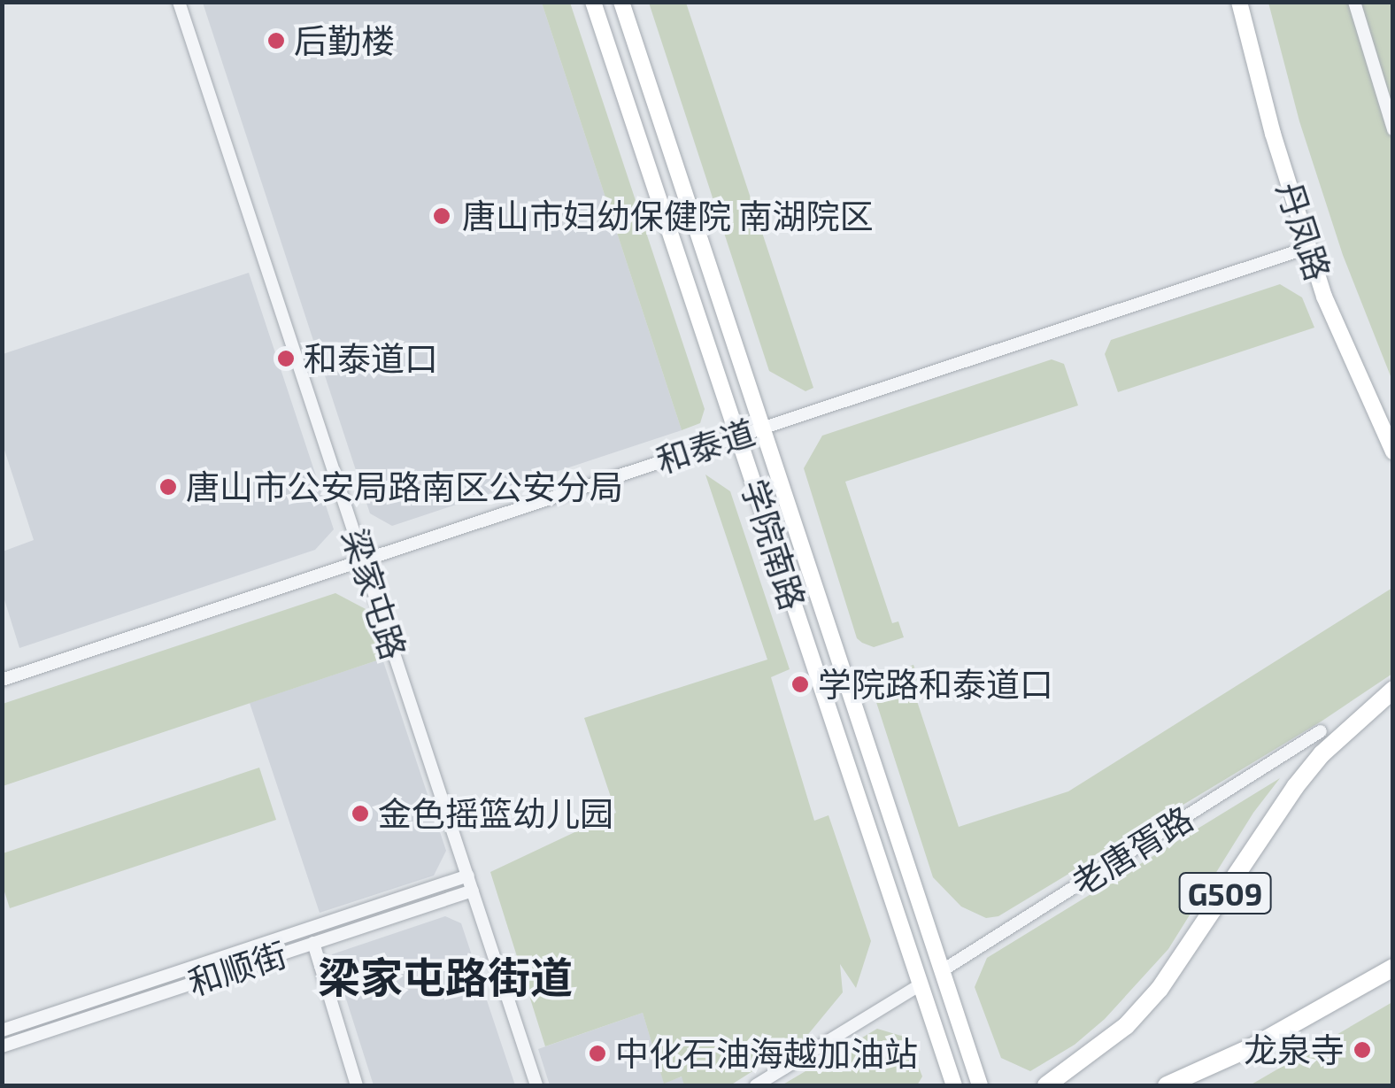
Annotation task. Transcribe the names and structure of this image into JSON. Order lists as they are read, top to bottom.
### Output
{
  "streets": {
    "highway": ["G509"],
    "main road": ["丹凤路", "学院南路"],
    "street": [
      "和泰道",
      "梁家屯路",
      "老唐胥路",
      "和顺街"
    ]
  },
  "crossings": [
    ["丹凤路", "和泰道"],
    ["和泰道", "学院南路"],
    ["和泰道", "梁家屯路"],
    ["学院南路", "老唐胥路"],
    ["梁家屯路", "和顺街"]
  ],
  "districts": ["梁家屯路街道"],
  "places": [
    "后勤楼",
    "唐山市妇幼保健院 南湖院区",
    "和泰道口",
    "唐山市公安局路南区公安分局",
    "学院路和泰道口",
    "金色摇篮幼儿园",
    "龙泉寺",
    "中化石油海越加油站"
  ]
}
